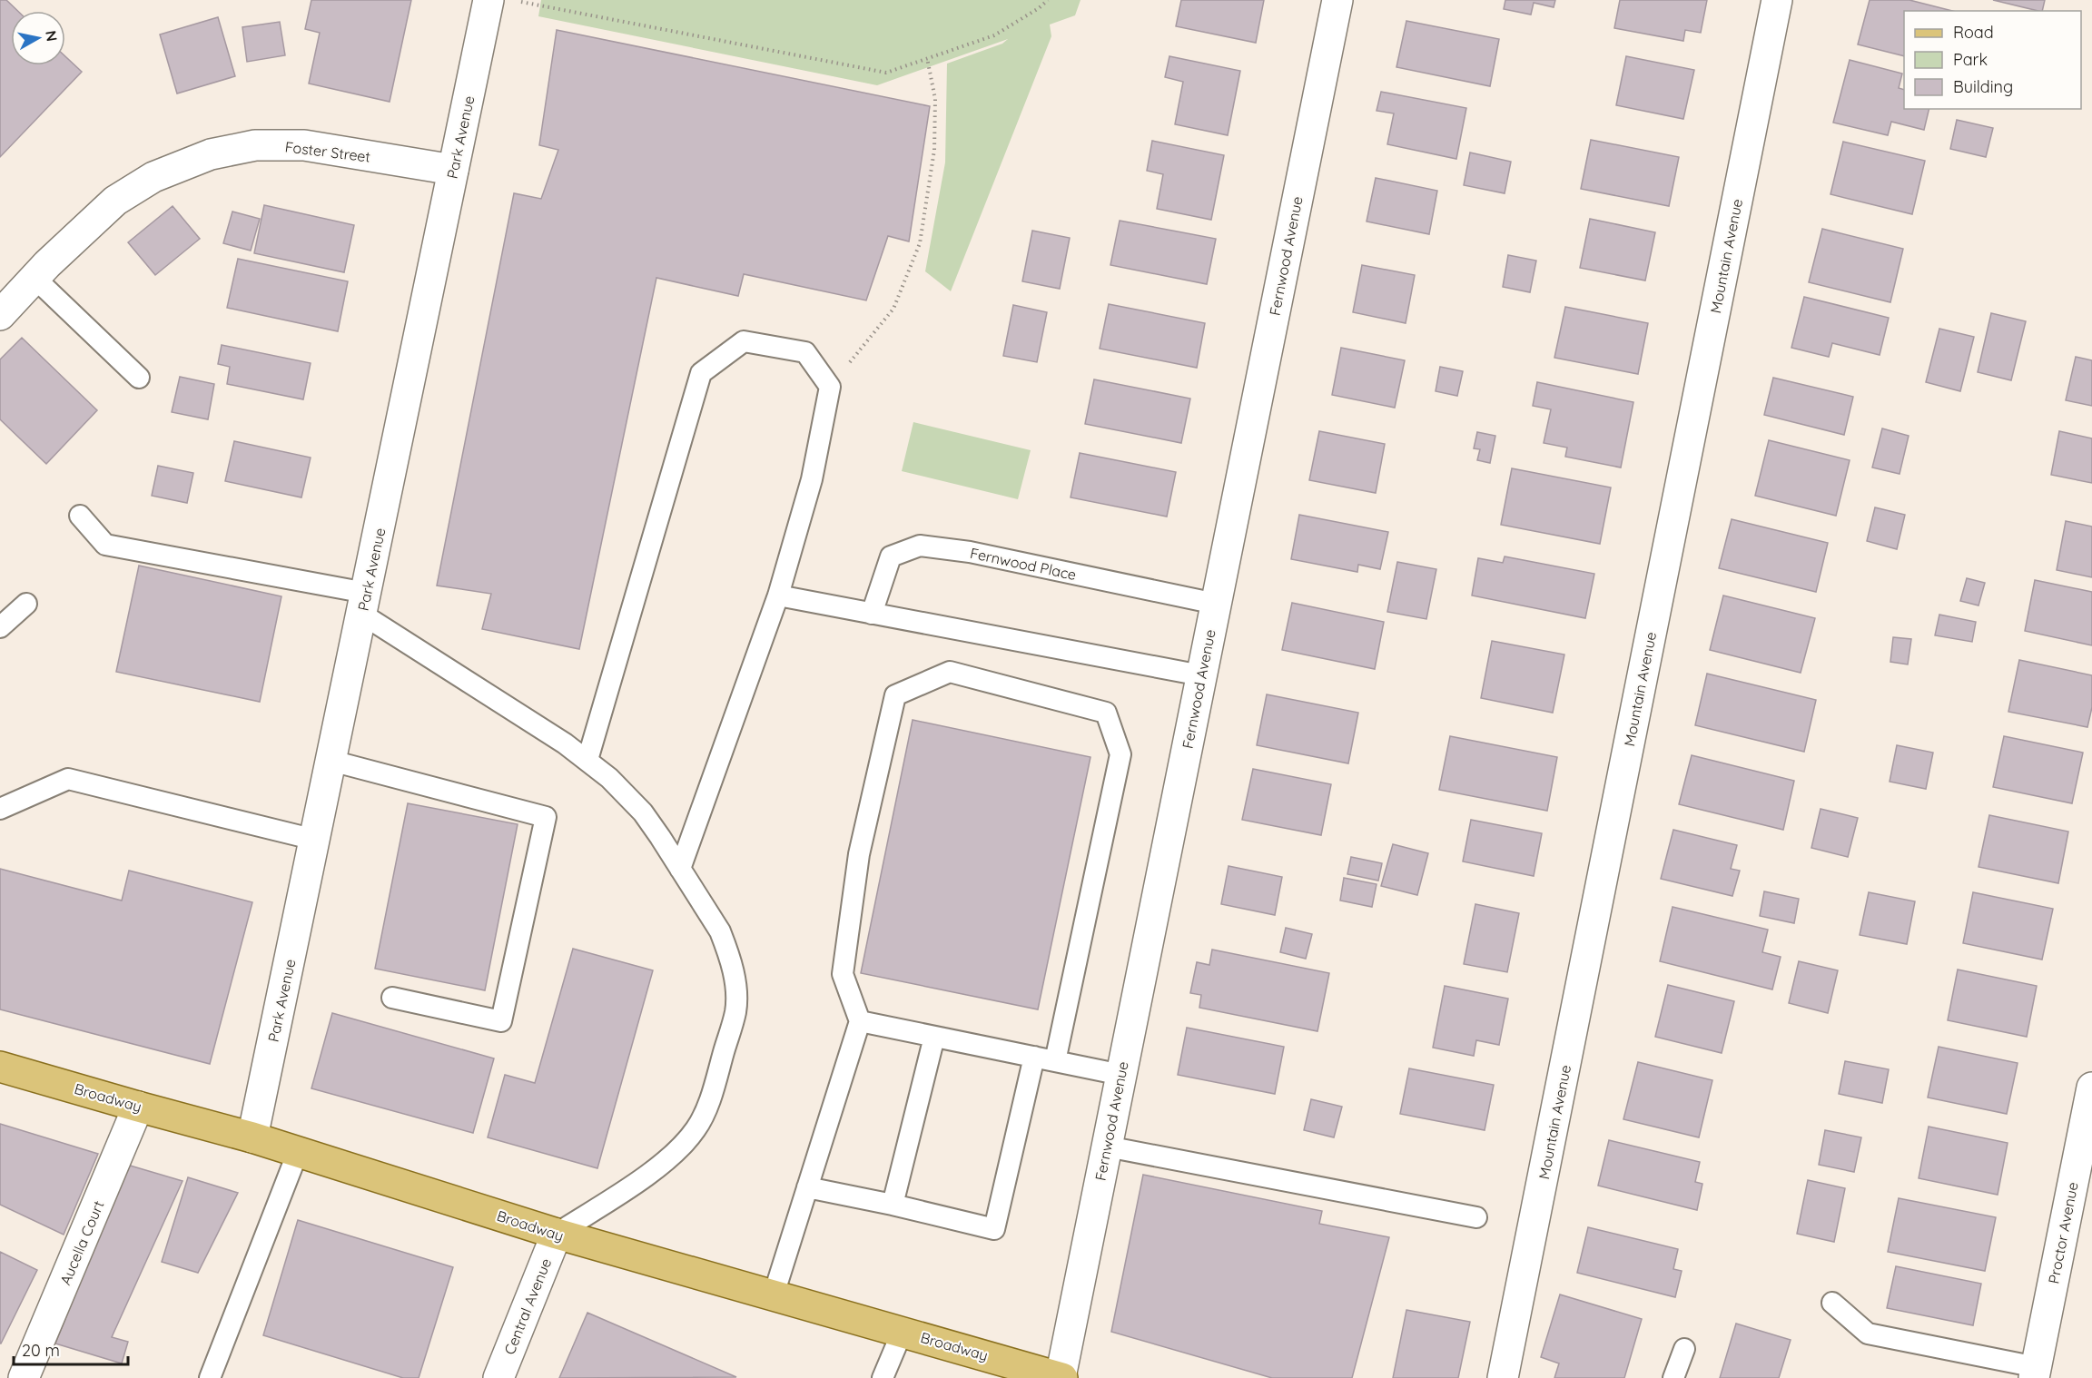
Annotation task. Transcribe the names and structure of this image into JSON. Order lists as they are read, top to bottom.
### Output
{
  "streets": {
    "main road": ["Broadway"],
    "street": [
      "Park Avenue",
      "Foster Street",
      "Fernwood Avenue",
      "Mountain Avenue",
      "Proctor Avenue",
      "Aucella Court",
      "Central Avenue"
    ],
    "lane": ["Fernwood Place"]
  },
  "crossings": [
    ["Park Avenue", "Foster Street"],
    ["Park Avenue", "Broadway"],
    ["Fernwood Avenue", "Fernwood Place"],
    ["Fernwood Avenue", "Broadway"],
    ["Broadway", "Aucella Court"],
    ["Broadway", "Central Avenue"]
  ],
  "legend": ["Road", "Park", "Building"],
  "scale_bar": "20 m",
  "north": "right"
}
